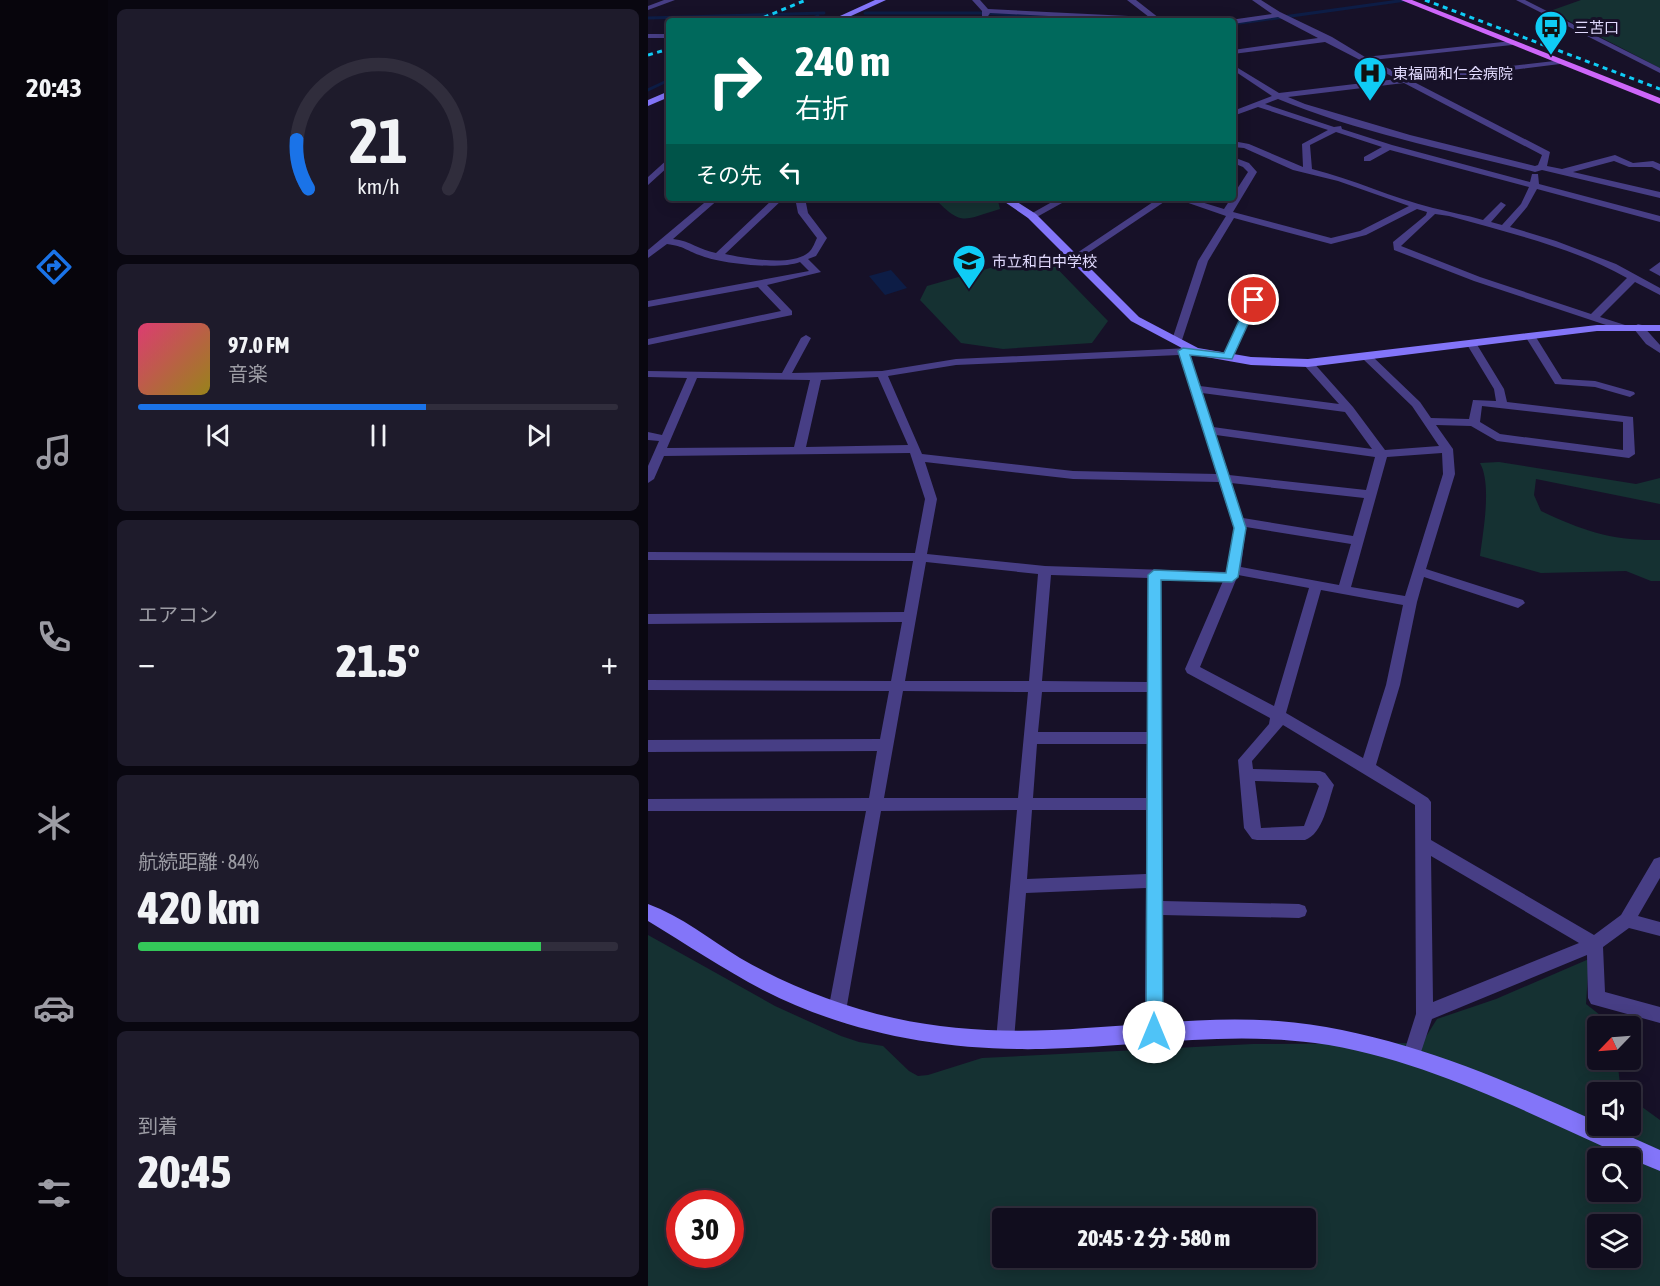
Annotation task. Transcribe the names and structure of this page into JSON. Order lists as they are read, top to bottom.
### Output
{
  "places": {
    "bus stop": ["三苫口"],
    "hospital": ["東福岡和仁会病院"],
    "school or university": ["市立和白中学校"]
  },
  "north": "bottom left",
  "page": {
    "tabs": "20:43",
    "turn": ["240 m", "右折"],
    "then": "その先",
    "song": ["97.0 FM", "音楽"],
    "tile": [
      "エアコン",
      ["航続距離 · 84%", "420 km"],
      ["到着", "20:45"]
    ],
    "heat": ["−", "21.5°", "+"],
    "limit": "30",
    "trip": "20:45 · 2 分 · 580 m",
    "gauge": ["21", "km/h"]
  }
}
